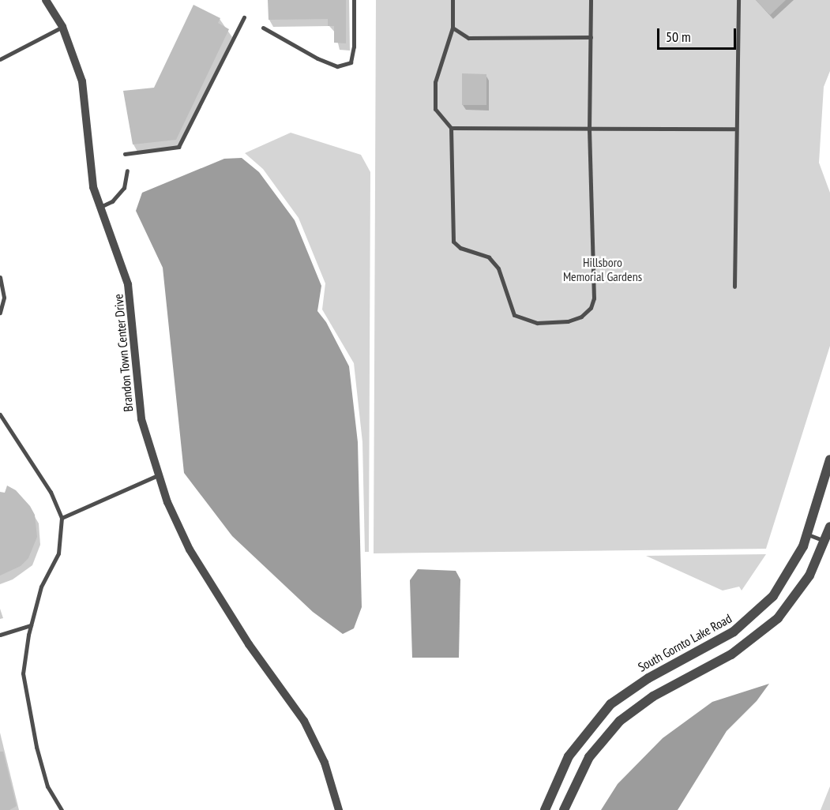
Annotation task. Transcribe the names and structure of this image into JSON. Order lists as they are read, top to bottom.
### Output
{
  "streets": {
    "street": ["Brandon Town Center Drive", "South Gornto Lake Road"]
  },
  "parks": ["Hillsboro Memorial Gardens"],
  "scale_bar": "50 m"
}
